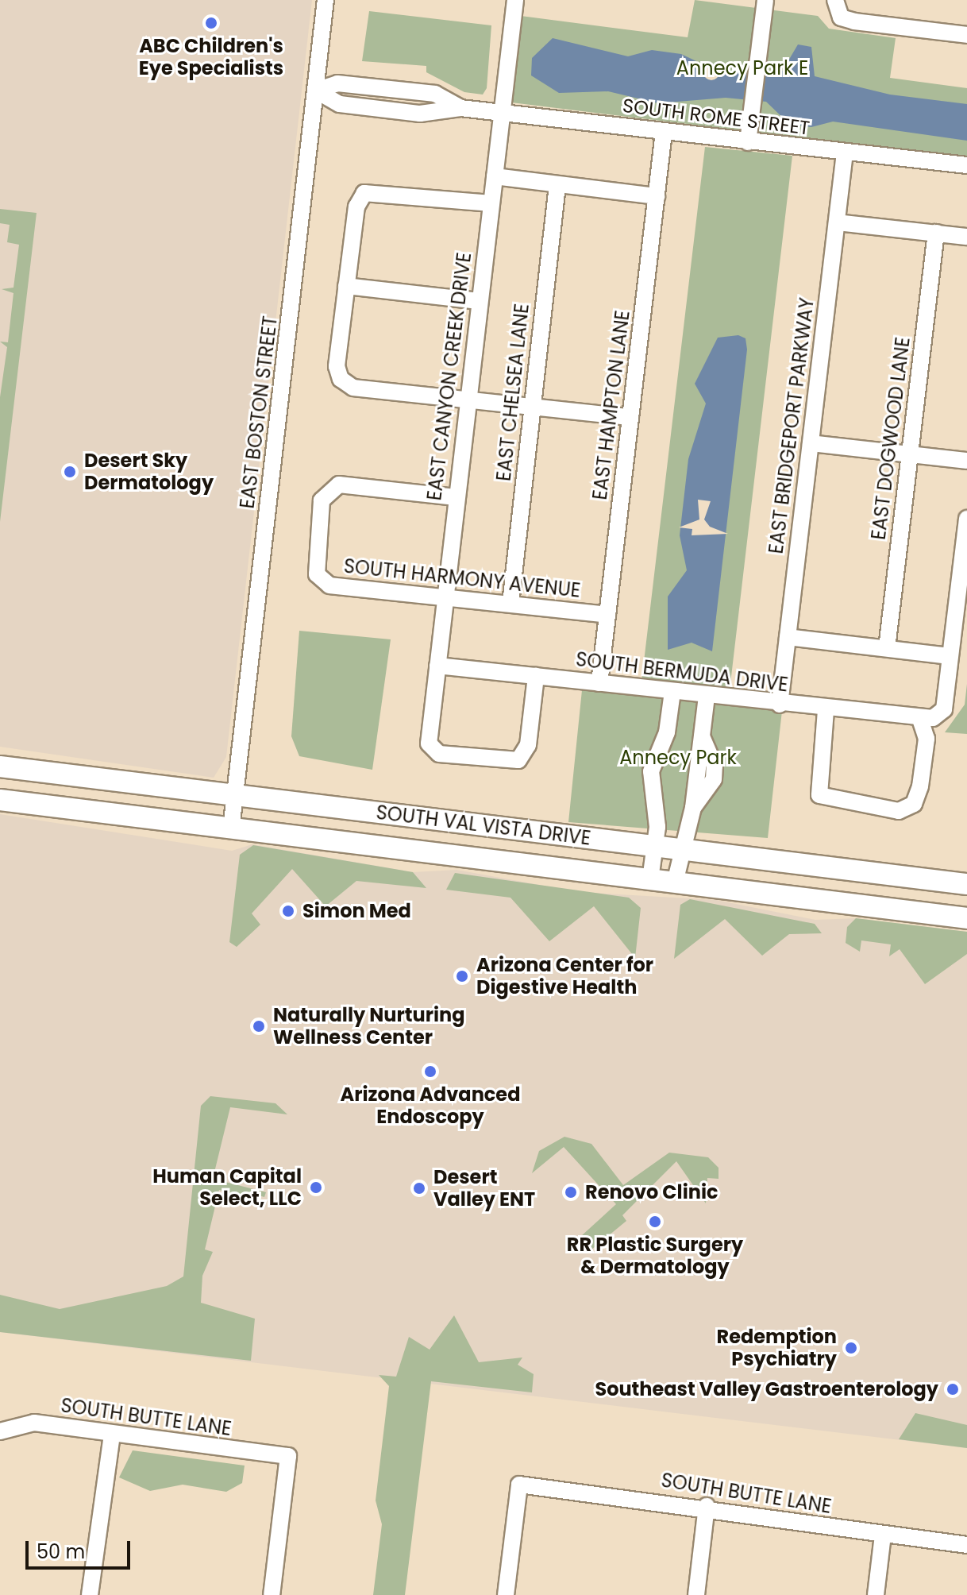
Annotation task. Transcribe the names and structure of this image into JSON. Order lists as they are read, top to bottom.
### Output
{
  "streets": {
    "main road": ["SOUTH VAL VISTA DRIVE"],
    "street": [
      "SOUTH ROME STREET",
      "EAST CANYON CREEK DRIVE",
      "EAST CHELSEA LANE",
      "EAST HAMPTON LANE",
      "EAST BOSTON STREET",
      "EAST BRIDGEPORT PARKWAY",
      "EAST DOGWOOD LANE",
      "SOUTH HARMONY AVENUE",
      "SOUTH BERMUDA DRIVE",
      "SOUTH BUTTE LANE"
    ]
  },
  "crossings": [
    ["SOUTH ROME STREET", "EAST CANYON CREEK DRIVE"],
    ["SOUTH ROME STREET", "EAST HAMPTON LANE"],
    ["SOUTH ROME STREET", "EAST BOSTON STREET"],
    ["SOUTH ROME STREET", "EAST BRIDGEPORT PARKWAY"],
    ["EAST CANYON CREEK DRIVE", "SOUTH HARMONY AVENUE"],
    ["EAST CANYON CREEK DRIVE", "SOUTH BERMUDA DRIVE"],
    ["EAST CHELSEA LANE", "SOUTH HARMONY AVENUE"],
    ["EAST HAMPTON LANE", "SOUTH HARMONY AVENUE"],
    ["EAST HAMPTON LANE", "SOUTH BERMUDA DRIVE"],
    ["EAST BOSTON STREET", "SOUTH VAL VISTA DRIVE"],
    ["EAST BRIDGEPORT PARKWAY", "SOUTH BERMUDA DRIVE"]
  ],
  "parks": ["Annecy Park E", "Annecy Park"],
  "places": [
    "ABC Children's Eye Specialists",
    "Desert Sky Dermatology",
    "Simon Med",
    "Arizona Center for Digestive Health",
    "Naturally Nurturing Wellness Center",
    "Arizona Advanced Endoscopy",
    "Human Capital Select, LLC",
    "Desert Valley ENT",
    "Renovo Clinic",
    "RR Plastic Surgery & Dermatology",
    "Redemption Psychiatry",
    "Southeast Valley Gastroenterology"
  ],
  "scale_bar": "50 m"
}
